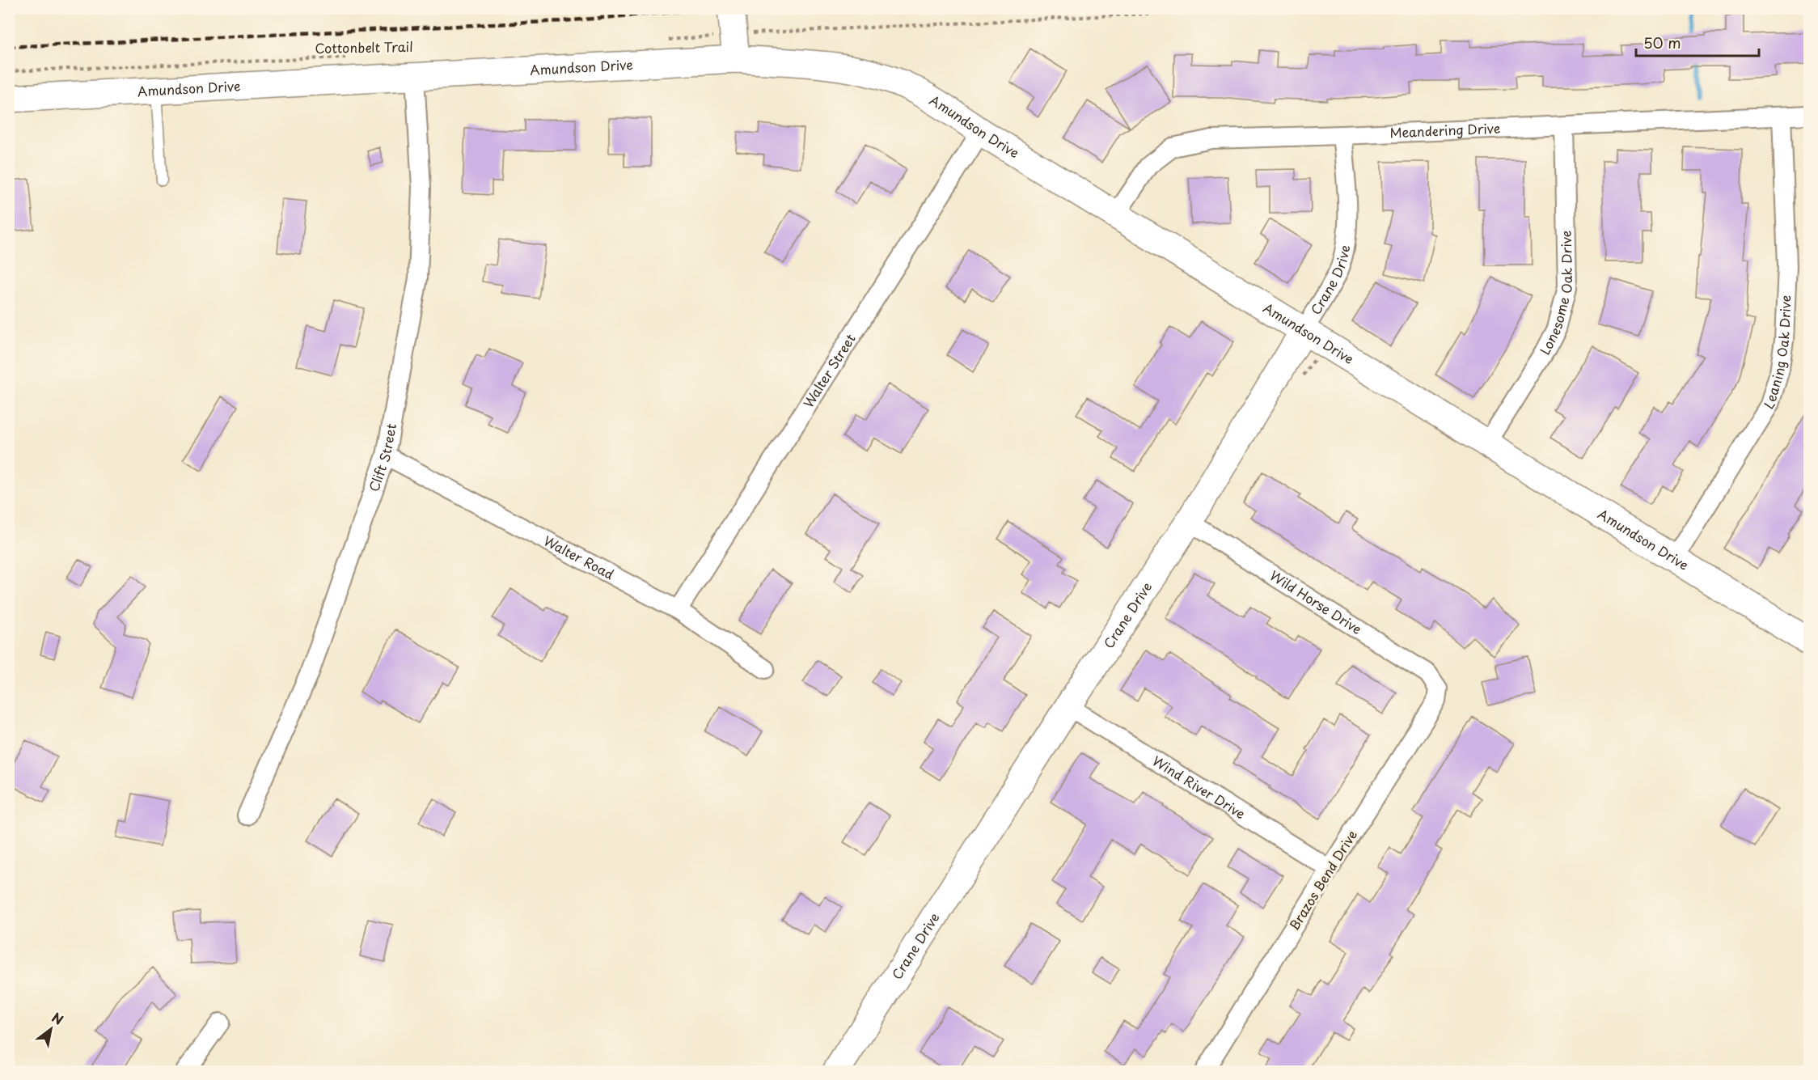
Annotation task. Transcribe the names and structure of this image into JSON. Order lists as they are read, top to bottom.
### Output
{
  "streets": {
    "street": [
      "Amundson Drive",
      "Meandering Drive",
      "Crane Drive",
      "Lonesome Oak Drive",
      "Leaning Oak Drive",
      "Walter Street",
      "Clift Street",
      "Walter Road",
      "Wild Horse Drive",
      "Wind River Drive",
      "Brazos Bend Drive"
    ],
    "path": ["Cottonbelt Trail"]
  },
  "crossings": [
    ["Amundson Drive", "Meandering Drive"],
    ["Amundson Drive", "Crane Drive"],
    ["Amundson Drive", "Lonesome Oak Drive"],
    ["Amundson Drive", "Leaning Oak Drive"],
    ["Amundson Drive", "Walter Street"],
    ["Amundson Drive", "Clift Street"],
    ["Meandering Drive", "Crane Drive"],
    ["Meandering Drive", "Lonesome Oak Drive"],
    ["Meandering Drive", "Leaning Oak Drive"],
    ["Crane Drive", "Wild Horse Drive"],
    ["Crane Drive", "Wind River Drive"],
    ["Walter Street", "Walter Road"],
    ["Clift Street", "Walter Road"],
    ["Wild Horse Drive", "Brazos Bend Drive"],
    ["Wind River Drive", "Brazos Bend Drive"]
  ],
  "scale_bar": "50 m",
  "north": "top right"
}
